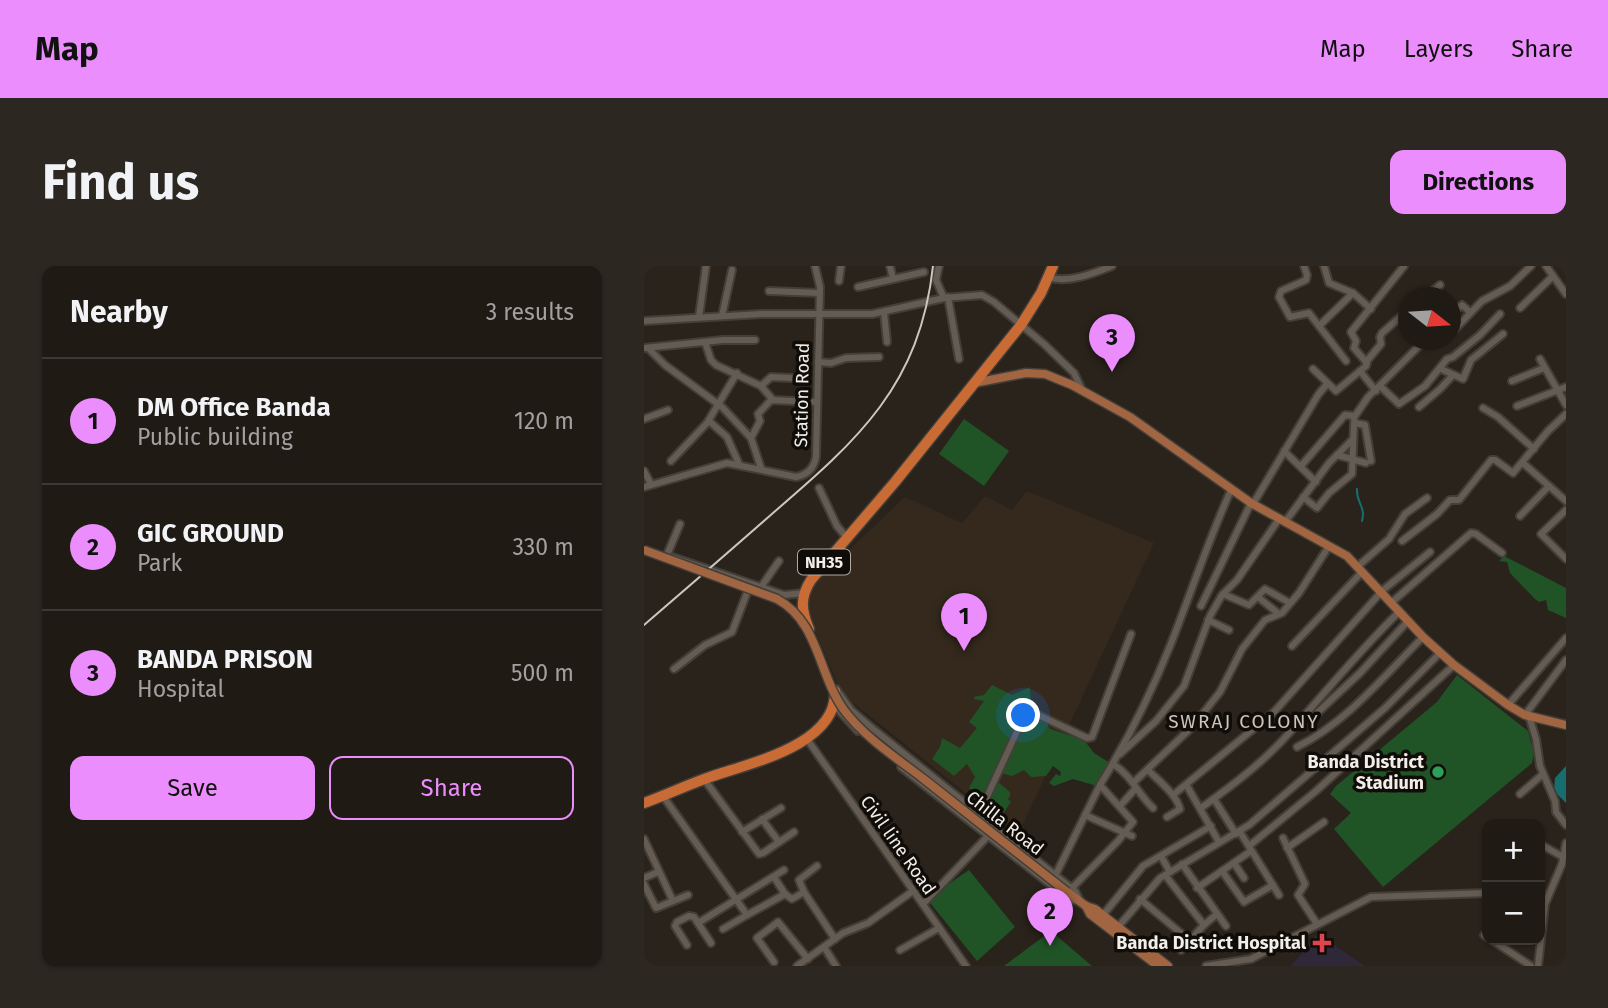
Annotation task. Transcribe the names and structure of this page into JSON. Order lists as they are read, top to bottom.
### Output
{
  "streets": {
    "highway": ["NH35"],
    "main road": ["Chilla Road"],
    "street": ["Station Road", "Civil line Road"]
  },
  "crossings": [
    ["NH35", "Chilla Road"]
  ],
  "districts": ["SWRAJ COLONY"],
  "places": {
    "other": ["Banda District Stadium"],
    "health": ["Banda District Hospital"]
  },
  "north": "right",
  "page": {
    "header": "Map",
    "nav": ["Map", "Layers", "Share"],
    "buttons": [
      "Directions",
      ["Save", "Share"]
    ],
    "title": "Find us",
    "heading": ["Nearby", "3 results"],
    "pins": ["3", "1", "2"],
    "list": [
      {
        "mark": "1",
        "name": "DM Office Banda",
        "note": "Public building",
        "value": "120 m"
      },
      {
        "mark": "2",
        "name": "GIC GROUND",
        "note": "Park",
        "value": "330 m"
      },
      {
        "mark": "3",
        "name": "BANDA PRISON",
        "note": "Hospital",
        "value": "500 m"
      }
    ],
    "map_buttons": ["+", "−"]
  }
}
